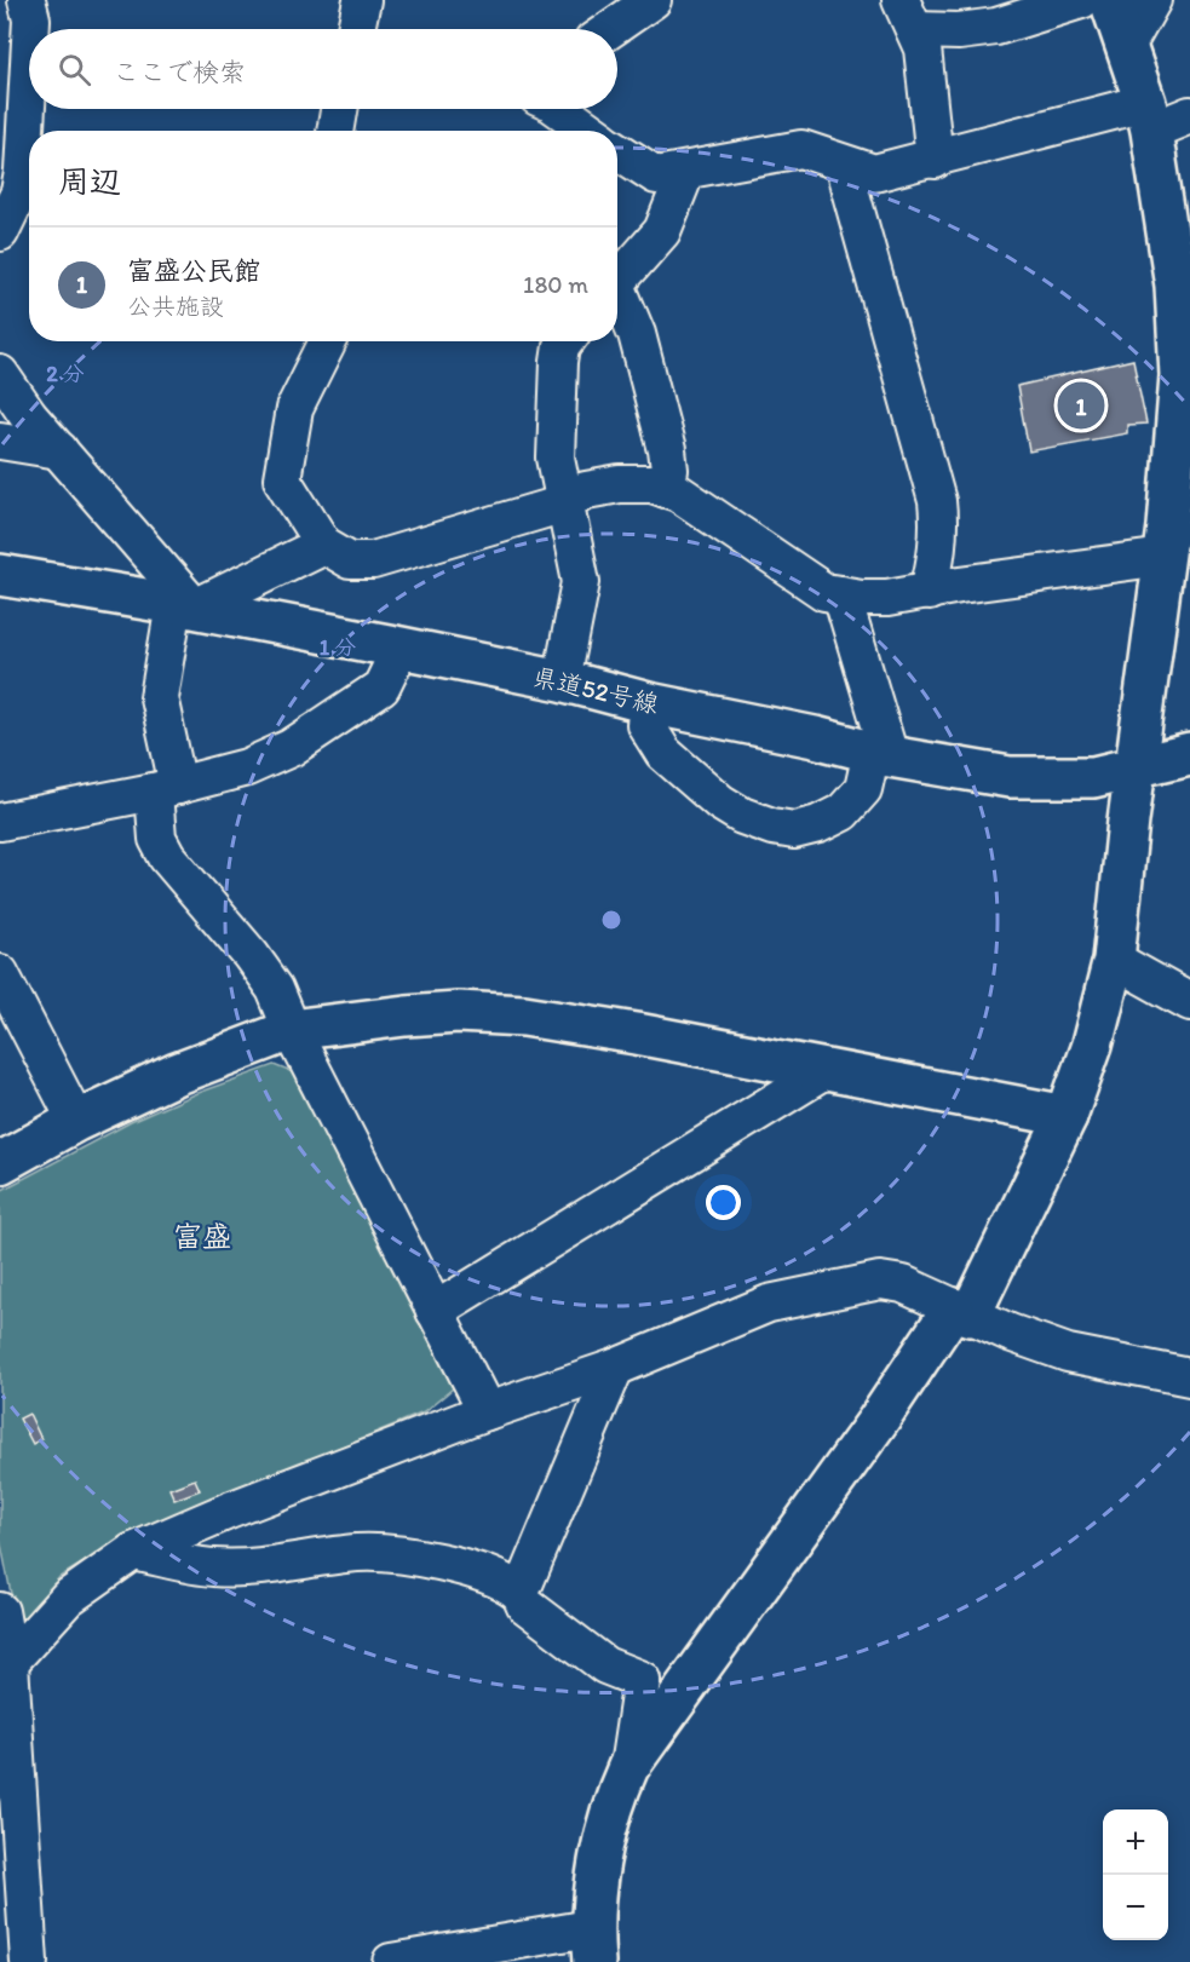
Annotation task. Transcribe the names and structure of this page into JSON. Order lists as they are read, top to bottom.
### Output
{
  "streets": {
    "street": ["県道52号線"]
  },
  "districts": ["富盛"],
  "page": {
    "search": "ここで検索",
    "heading": "周辺",
    "list": [
      {
        "mark": "1",
        "name": "富盛公民館",
        "note": "公共施設",
        "value": "180 m"
      }
    ],
    "pins": "1",
    "map_buttons": ["+", "−"]
  },
  "rings": ["2 分", "1 分"]
}
